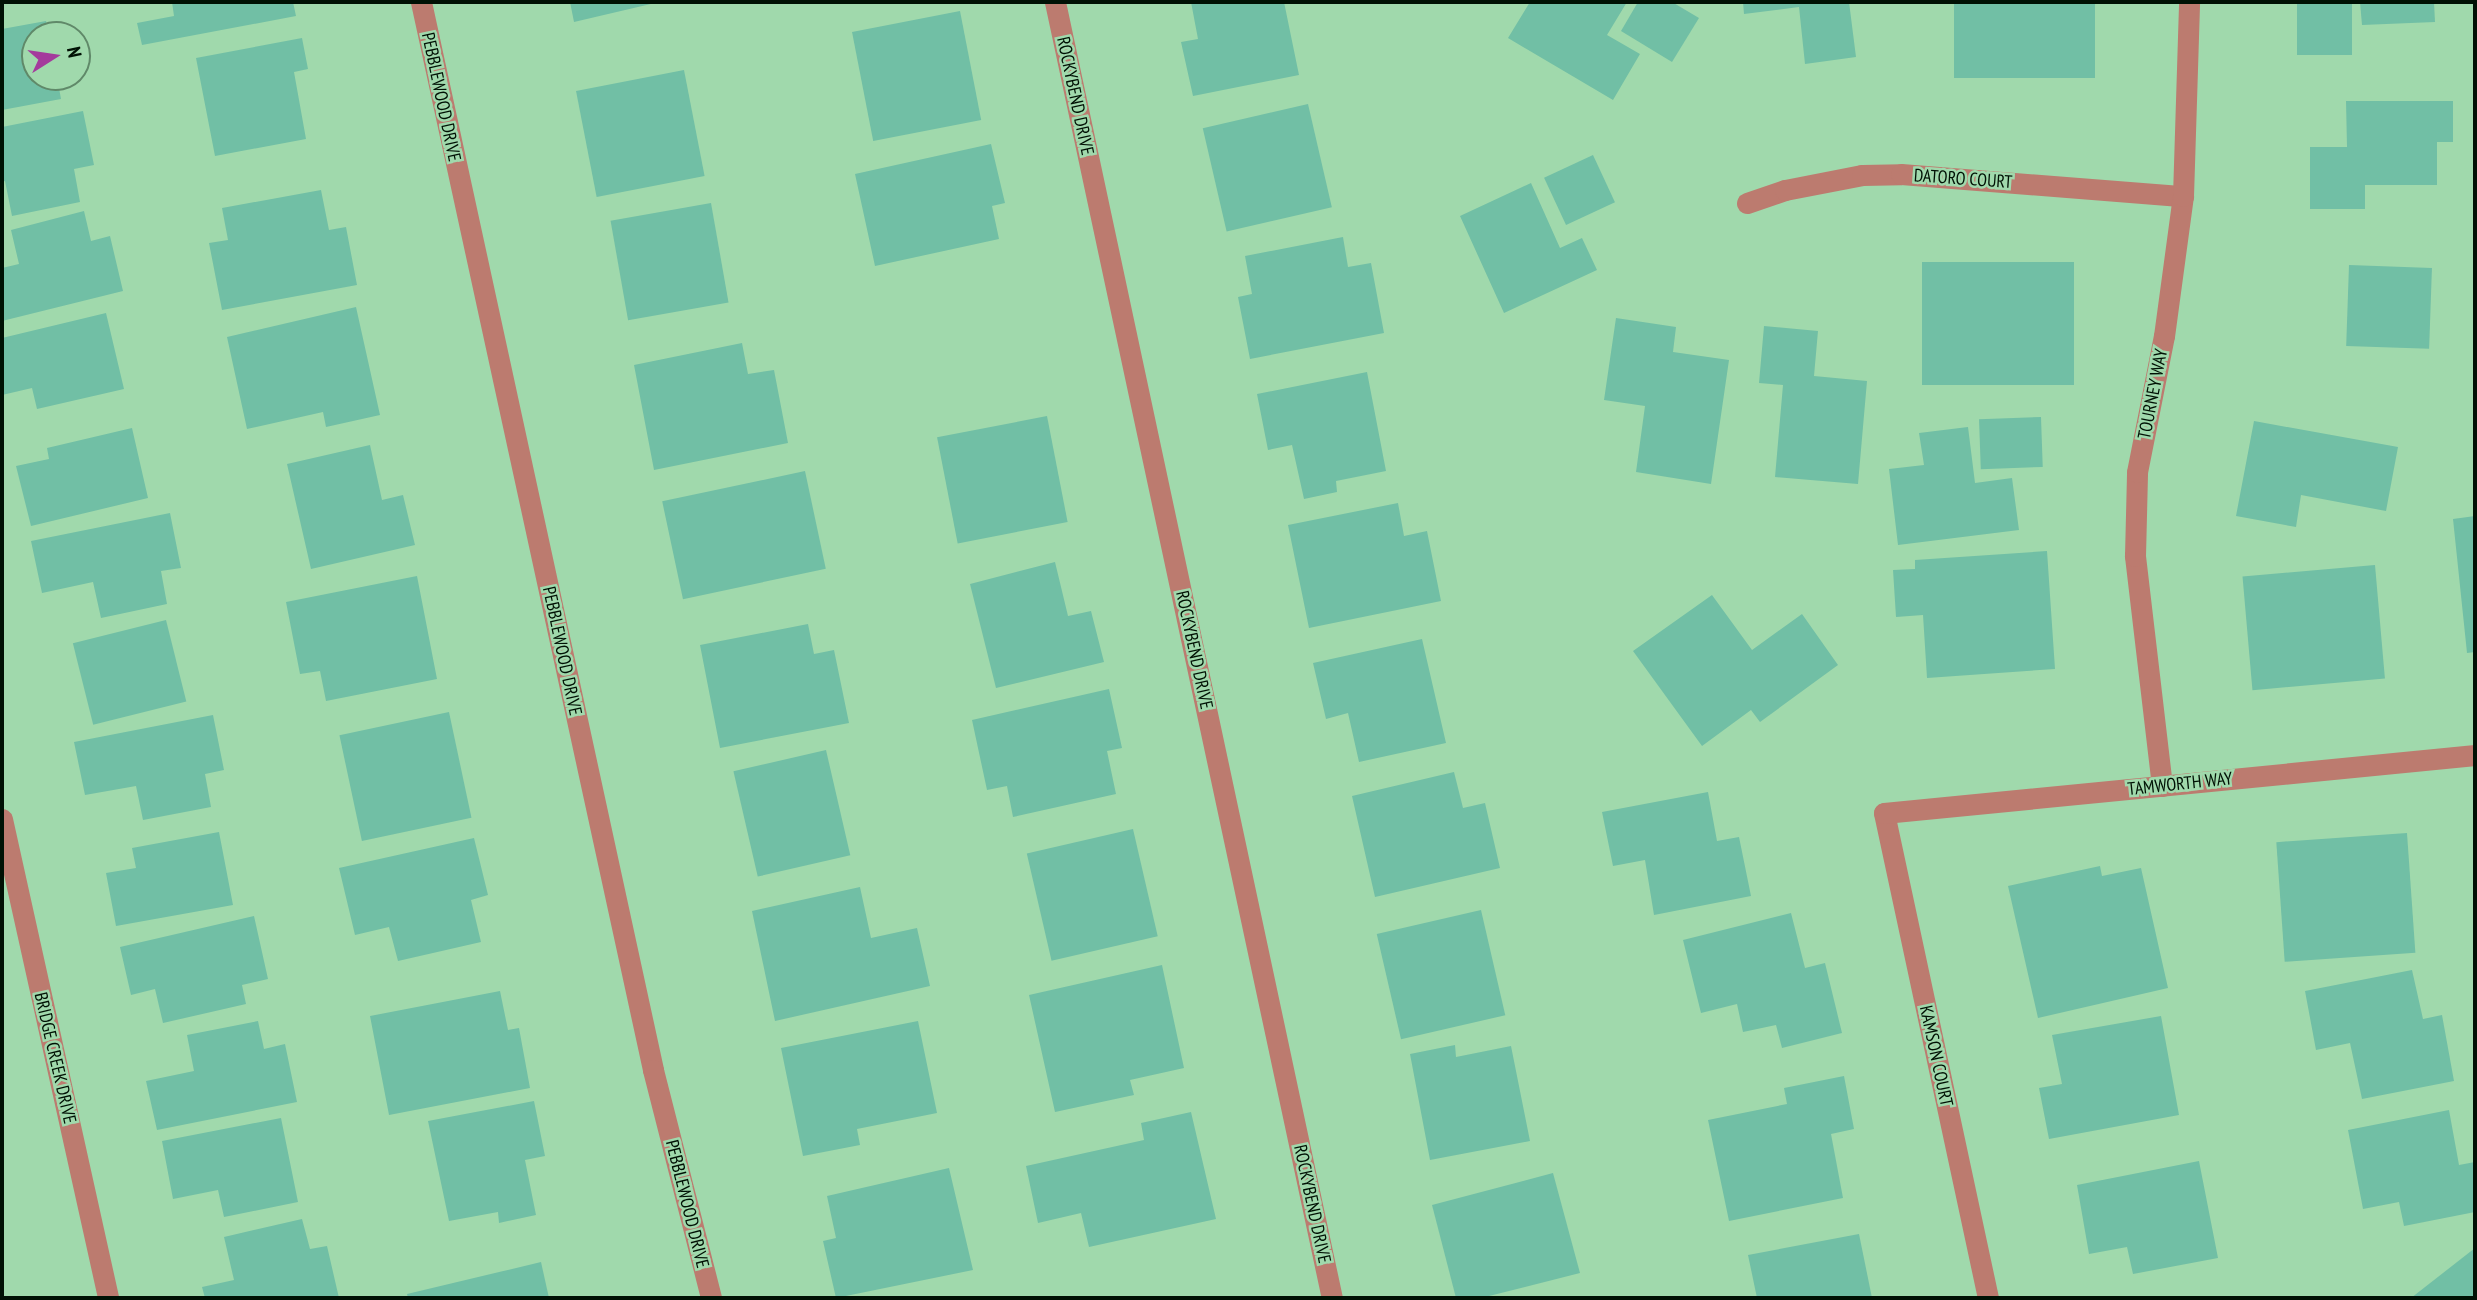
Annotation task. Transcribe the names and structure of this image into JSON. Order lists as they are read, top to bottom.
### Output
{
  "streets": {
    "street": [
      "ROCKYBEND DRIVE",
      "PEBBLEWOOD DRIVE",
      "DATORO COURT",
      "TOURNEY WAY",
      "TAMWORTH WAY",
      "KAMSON COURT",
      "BRIDGE CREEK DRIVE"
    ]
  },
  "crossings": [
    ["DATORO COURT", "TOURNEY WAY"],
    ["TOURNEY WAY", "TAMWORTH WAY"],
    ["TAMWORTH WAY", "KAMSON COURT"]
  ],
  "north": "right"
}
